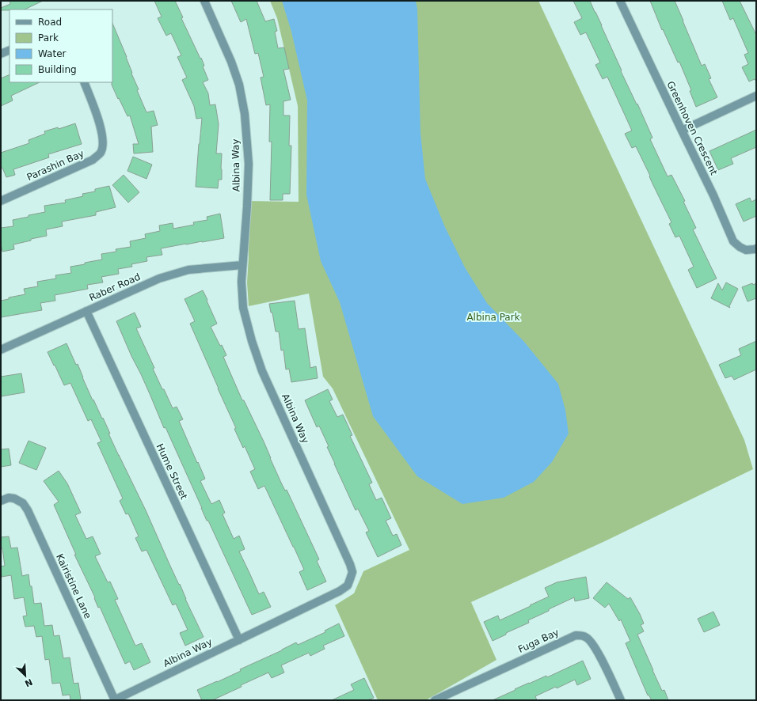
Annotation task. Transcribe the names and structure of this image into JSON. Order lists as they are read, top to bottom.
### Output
{
  "streets": {
    "street": [
      "Greenhoven Crescent",
      "Parashin Bay",
      "Albina Way",
      "Raber Road",
      "Hume Street",
      "Kairistine Lane",
      "Fuga Bay"
    ]
  },
  "crossings": [
    ["Albina Way", "Raber Road"],
    ["Albina Way", "Hume Street"],
    ["Albina Way", "Kairistine Lane"],
    ["Raber Road", "Hume Street"]
  ],
  "parks": ["Albina Park"],
  "legend": [
    "Road",
    "Park",
    "Water",
    "Building"
  ],
  "north": "bottom right"
}
